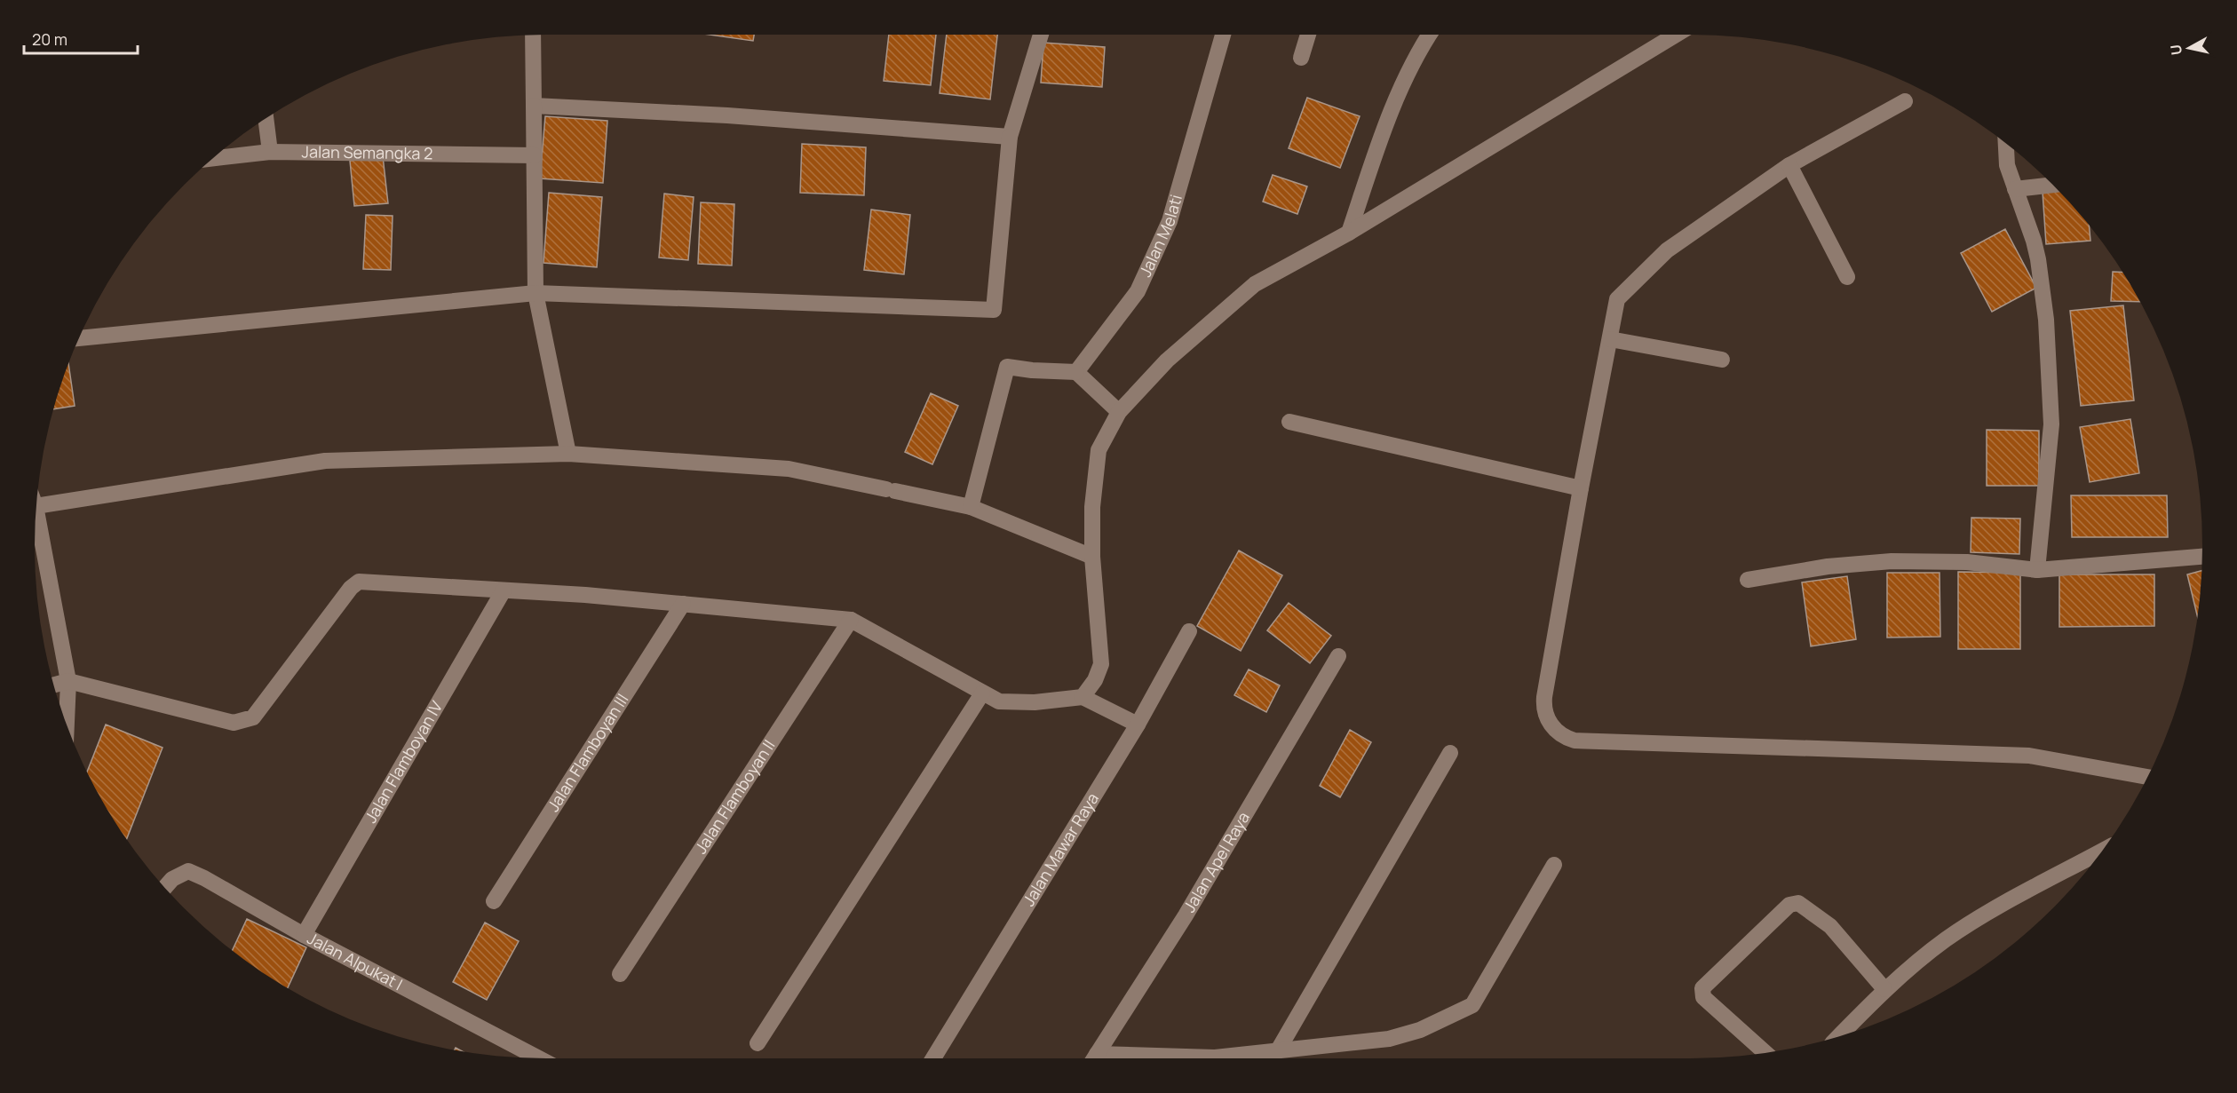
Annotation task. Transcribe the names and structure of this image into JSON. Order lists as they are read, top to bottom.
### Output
{
  "streets": {
    "street": [
      "Jalan Semangka 2",
      "Jalan Melati",
      "Jalan Flamboyan III",
      "Jalan Flamboyan IV",
      "Jalan Flamboyan II",
      "Jalan Mawar Raya",
      "Jalan Apel Raya",
      "Jalan Alpukat I"
    ]
  },
  "crossings": [
    ["Jalan Flamboyan IV", "Jalan Alpukat I"]
  ],
  "scale_bar": "20 m",
  "north": "left"
}
